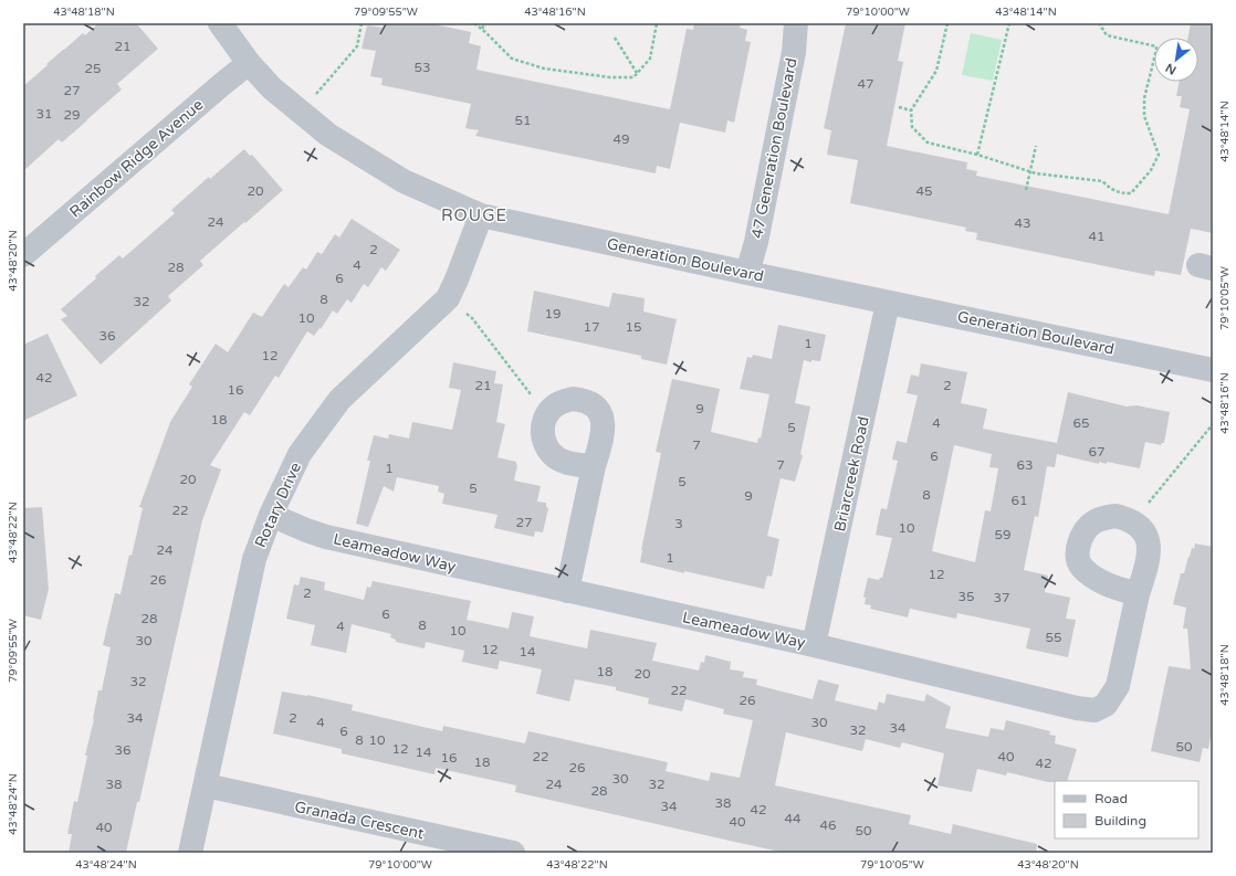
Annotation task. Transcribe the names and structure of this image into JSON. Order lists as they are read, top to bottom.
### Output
{
  "streets": {
    "street": [
      "47 Generation Boulevard",
      "Rainbow Ridge Avenue",
      "Generation Boulevard",
      "Briarcreek Road",
      "Rotary Drive",
      "Leameadow Way",
      "Granada Crescent"
    ]
  },
  "crossings": [
    ["47 Generation Boulevard", "Generation Boulevard"],
    ["Rainbow Ridge Avenue", "Generation Boulevard"],
    ["Generation Boulevard", "Briarcreek Road"],
    ["Generation Boulevard", "Rotary Drive"],
    ["Briarcreek Road", "Leameadow Way"],
    ["Rotary Drive", "Leameadow Way"],
    ["Rotary Drive", "Granada Crescent"]
  ],
  "districts": ["ROUGE"],
  "house_numbers": [
    "21",
    "53",
    "25",
    "47",
    "27",
    "31",
    "29",
    "51",
    "49",
    "20",
    "45",
    "24",
    "43",
    "41",
    "2",
    "4",
    "28",
    "6",
    "8",
    "32",
    "19",
    "10",
    "17",
    "15",
    "36",
    "1",
    "12",
    "42",
    "21",
    "2",
    "16",
    "9",
    "18",
    "4",
    "65",
    "5",
    "7",
    "67",
    "6",
    "7",
    "63",
    "1",
    "20",
    "5",
    "5",
    "8",
    "9",
    "61",
    "22",
    "27",
    "3",
    "10",
    "59",
    "24",
    "1",
    "12",
    "26",
    "2",
    "35",
    "37",
    "6",
    "28",
    "8",
    "4",
    "10",
    "55",
    "30",
    "12",
    "14",
    "18",
    "20",
    "32",
    "22",
    "26",
    "34",
    "2",
    "4",
    "30",
    "34",
    "32",
    "6",
    "8",
    "10",
    "50",
    "12",
    "36",
    "14",
    "22",
    "40",
    "16",
    "18",
    "42",
    "26",
    "30",
    "38",
    "24",
    "32",
    "28",
    "38",
    "34",
    "42",
    "44",
    "40",
    "46",
    "40",
    "50"
  ],
  "legend": ["Road", "Building"],
  "north": "bottom left",
  "coordinates": [
    "43°48'18\"N",
    "79°09'55\"W",
    "43°48'16\"N",
    "79°10'00\"W",
    "43°48'14\"N",
    "43°48'20\"N",
    "79°10'05\"W",
    "43°48'22\"N",
    "43°48'24\"N"
  ]
}
